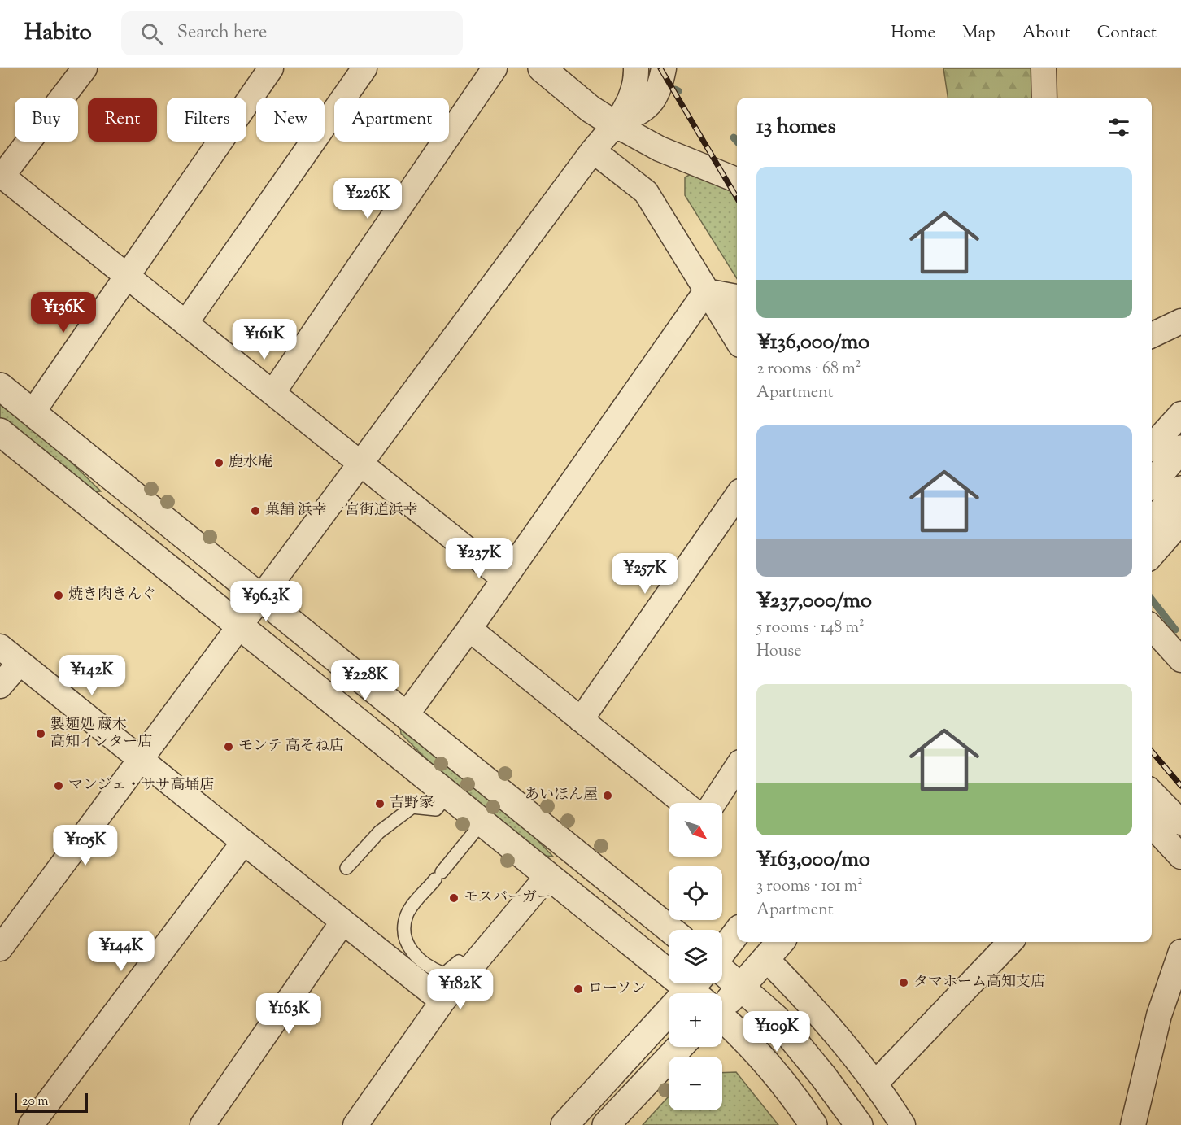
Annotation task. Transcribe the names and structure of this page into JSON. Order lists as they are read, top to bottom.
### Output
{
  "places": [
    "鹿水庵",
    "菓舗 浜幸 一宮街道浜幸",
    "焼き肉きんぐ",
    "製麺処 蔵木 高知インター店",
    "モンテ 高そね店",
    "マンジェ・ササ高埇店",
    "あいほん屋",
    "吉野家",
    "モスバーガー",
    "タマホーム高知支店",
    "ローソン"
  ],
  "scale_bar": "20 m",
  "north": "bottom right",
  "page": {
    "header": "Habito",
    "search": "Search here",
    "nav": [
      "Home",
      "Map",
      "About",
      "Contact"
    ],
    "chip": [
      "Buy",
      "Rent",
      "Filters",
      "New",
      "Apartment"
    ],
    "heading": "13 homes",
    "list": [
      {
        "name": "¥136,000/mo",
        "note": "2 rooms · 68 m² · Apartment"
      },
      {
        "name": "¥237,000/mo",
        "note": "5 rooms · 148 m² · House"
      },
      {
        "name": "¥163,000/mo",
        "note": "3 rooms · 101 m² · Apartment"
      }
    ],
    "price": [
      "¥226K",
      "¥136K",
      "¥161K",
      "¥237K",
      "¥257K",
      "¥96.3K",
      "¥142K",
      "¥228K",
      "¥105K",
      "¥144K",
      "¥182K",
      "¥163K",
      "¥109K"
    ],
    "map_buttons": ["+", "−"],
    "scale": "20 m"
  }
}
